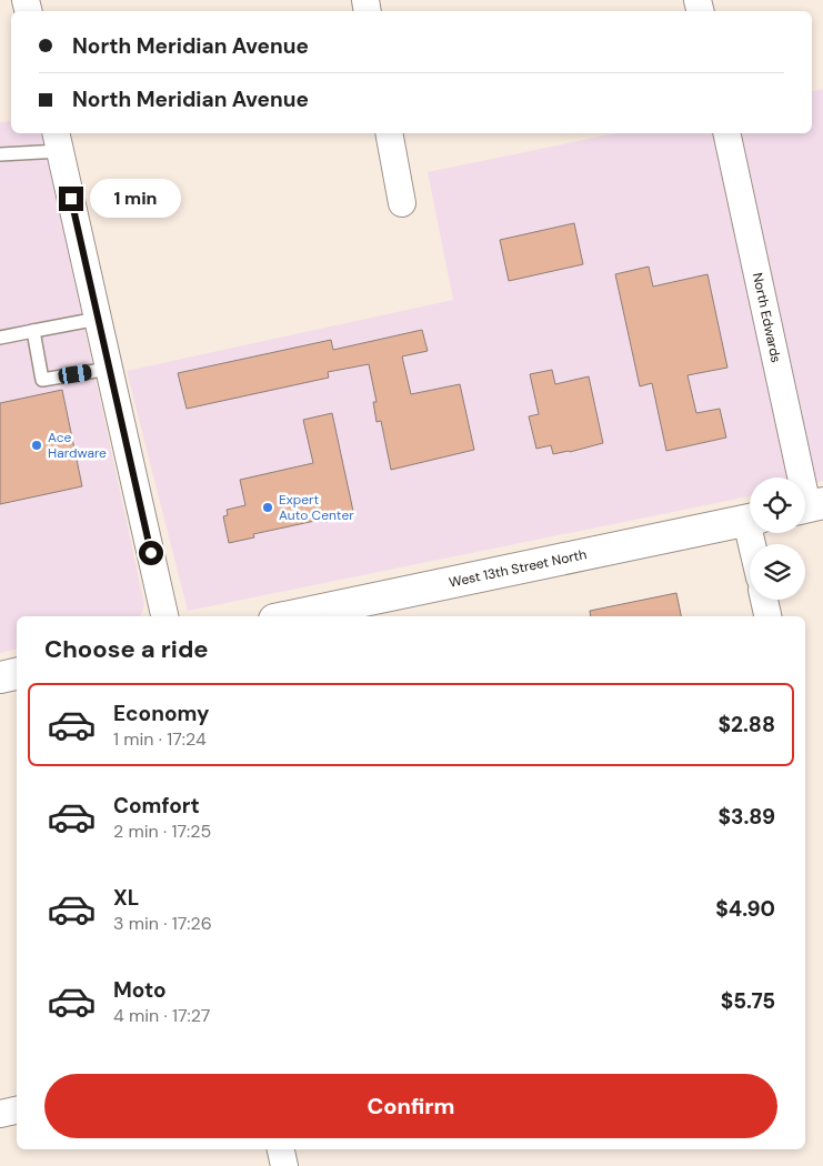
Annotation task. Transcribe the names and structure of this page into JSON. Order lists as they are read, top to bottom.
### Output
{
  "streets": {
    "street": ["North Edwards", "West 13th Street North"]
  },
  "places": ["Ace Hardware", "Expert Auto Center"],
  "page": {
    "banner": ["North Meridian Avenue", "North Meridian Avenue"],
    "bubble": "1 min",
    "heading": "Choose a ride",
    "list": [
      {
        "name": "Economy",
        "note": "1 min · 17:24",
        "value": "$2.88"
      },
      {
        "name": "Comfort",
        "note": "2 min · 17:25",
        "value": "$3.89"
      },
      {
        "name": "XL",
        "note": "3 min · 17:26",
        "value": "$4.90"
      },
      {
        "name": "Moto",
        "note": "4 min · 17:27",
        "value": "$5.75"
      }
    ],
    "buttons": "Confirm"
  }
}
